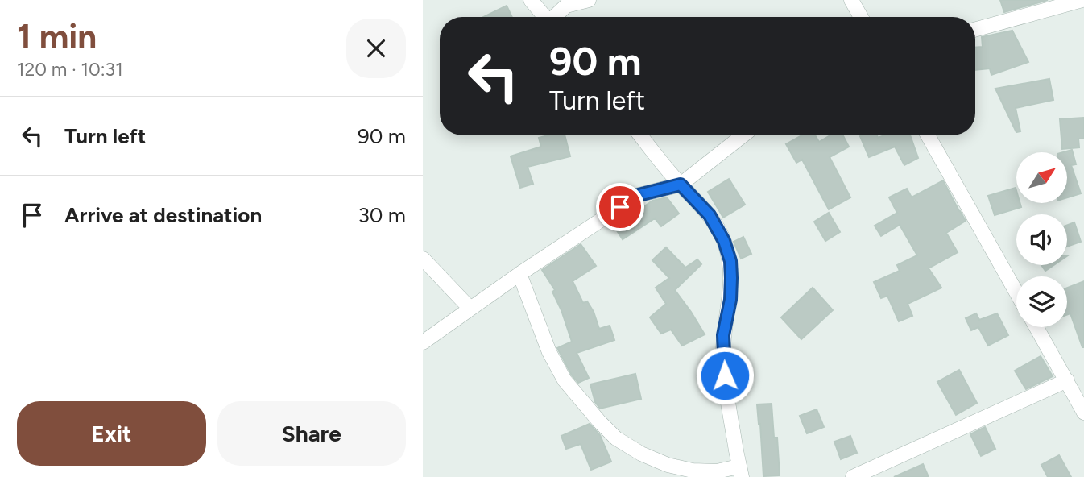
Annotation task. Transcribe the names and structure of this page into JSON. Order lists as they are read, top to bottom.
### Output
{
  "north": "top right",
  "page": {
    "heading": ["1 min", "120 m · 10:31"],
    "turn": ["90 m", "Turn left"],
    "list": [
      {
        "name": "Turn left",
        "value": "90 m"
      },
      {
        "name": "Arrive at destination",
        "value": "30 m"
      }
    ],
    "buttons": ["Exit", "Share"]
  }
}
